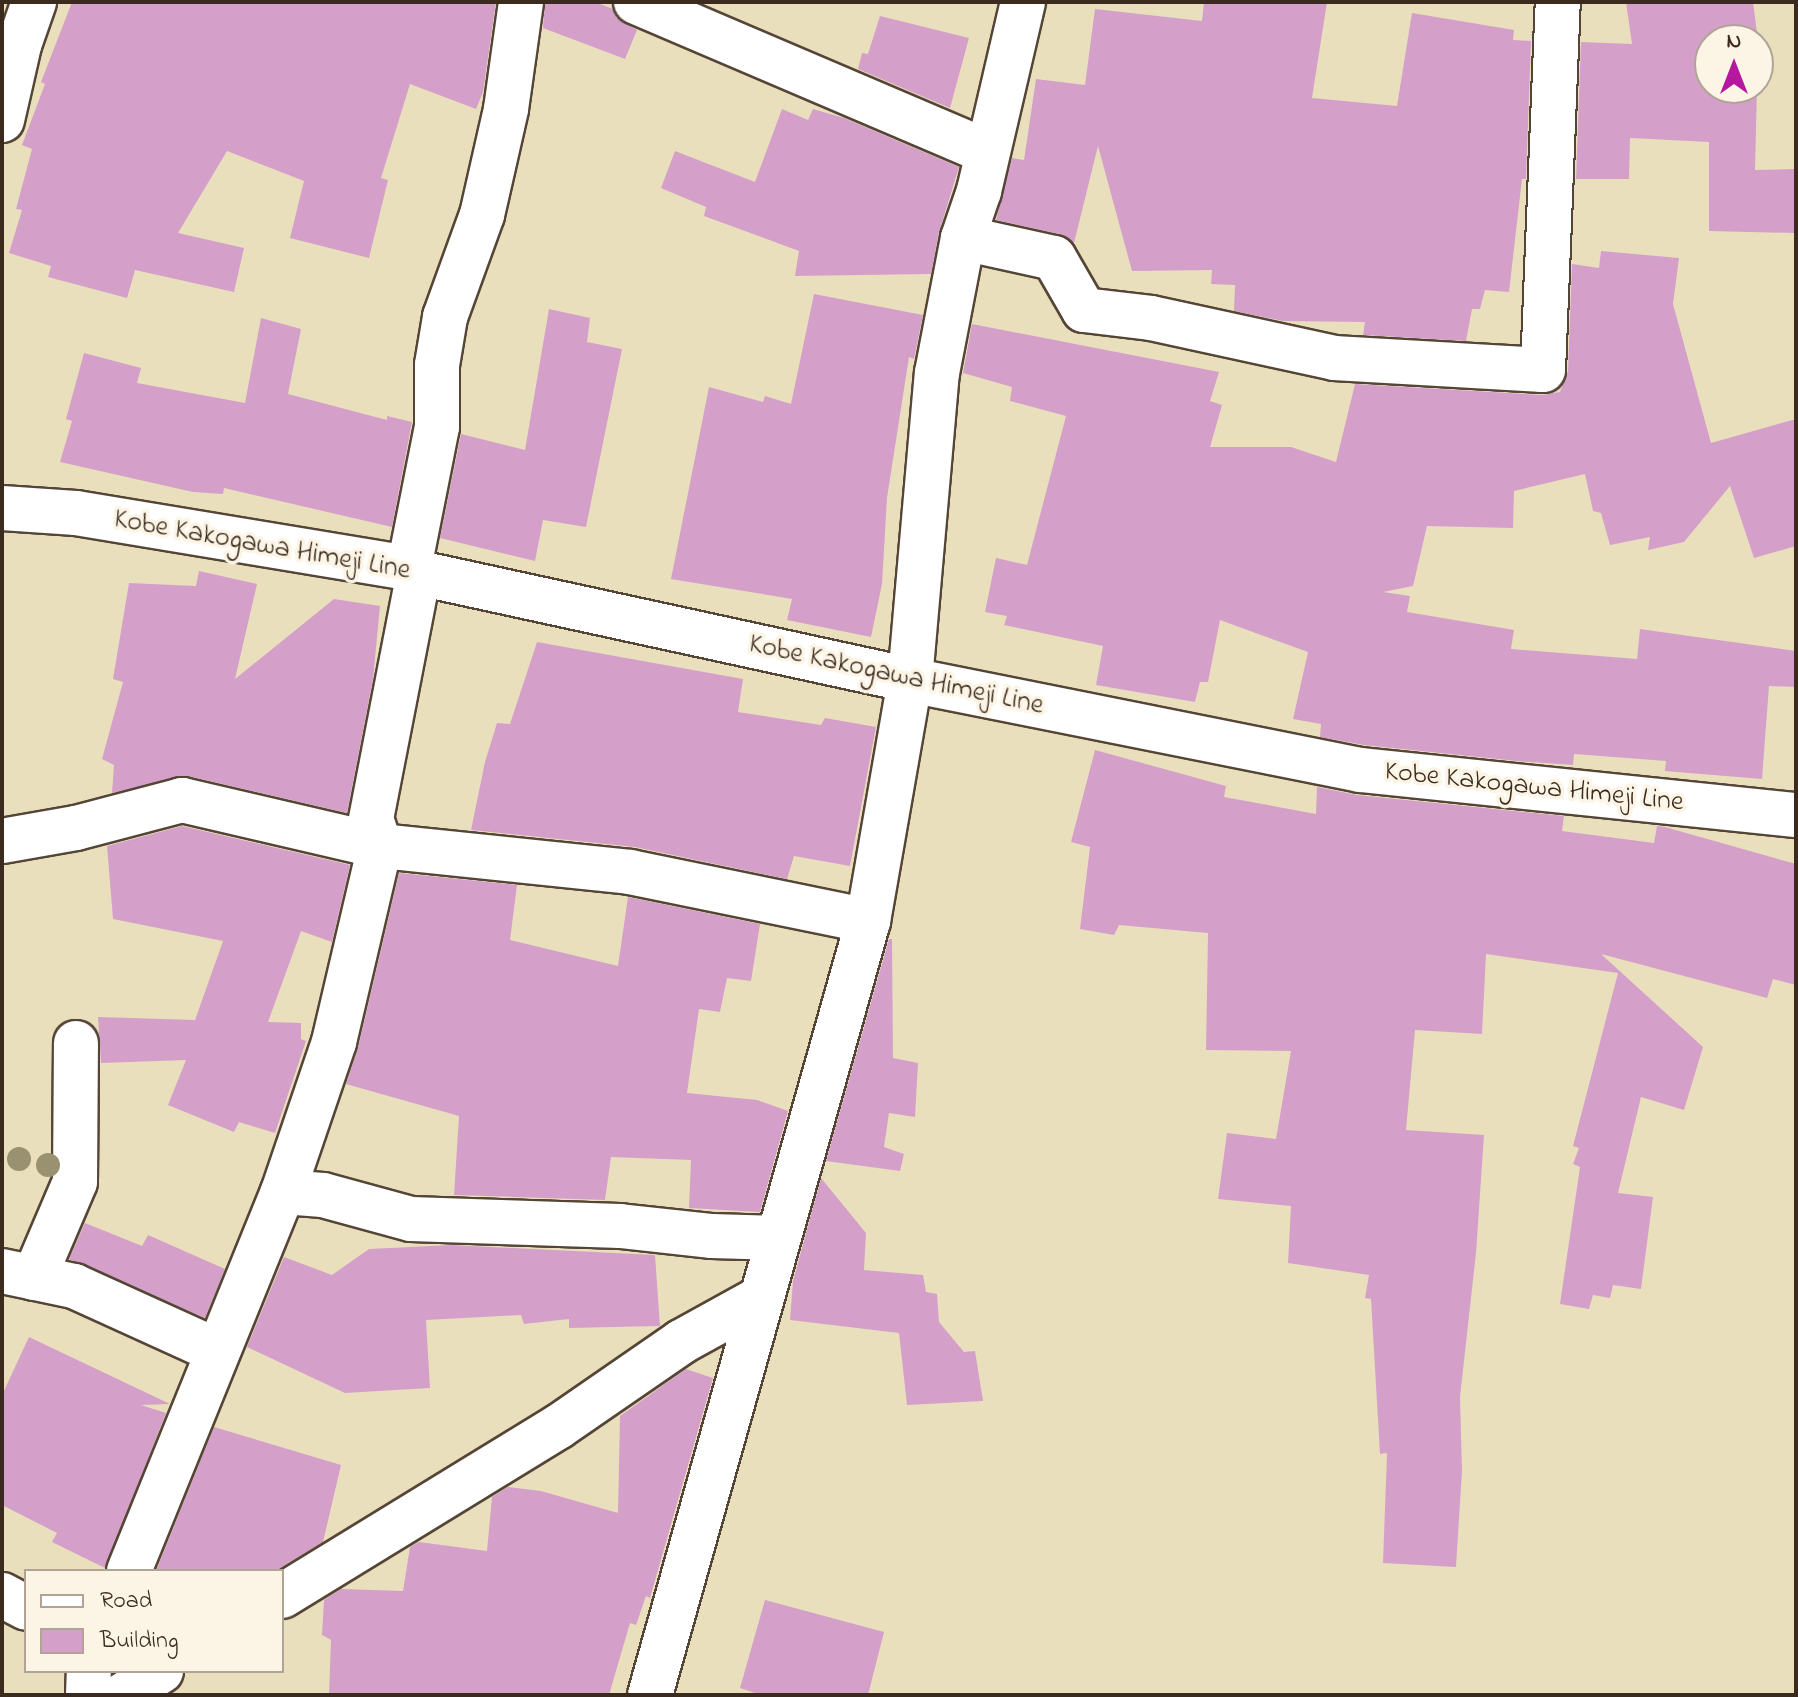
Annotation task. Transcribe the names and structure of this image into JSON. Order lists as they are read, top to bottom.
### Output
{
  "streets": {
    "street": ["Kobe Kakogawa Himeji Line"]
  },
  "legend": ["Road", "Building"],
  "north": "top"
}
